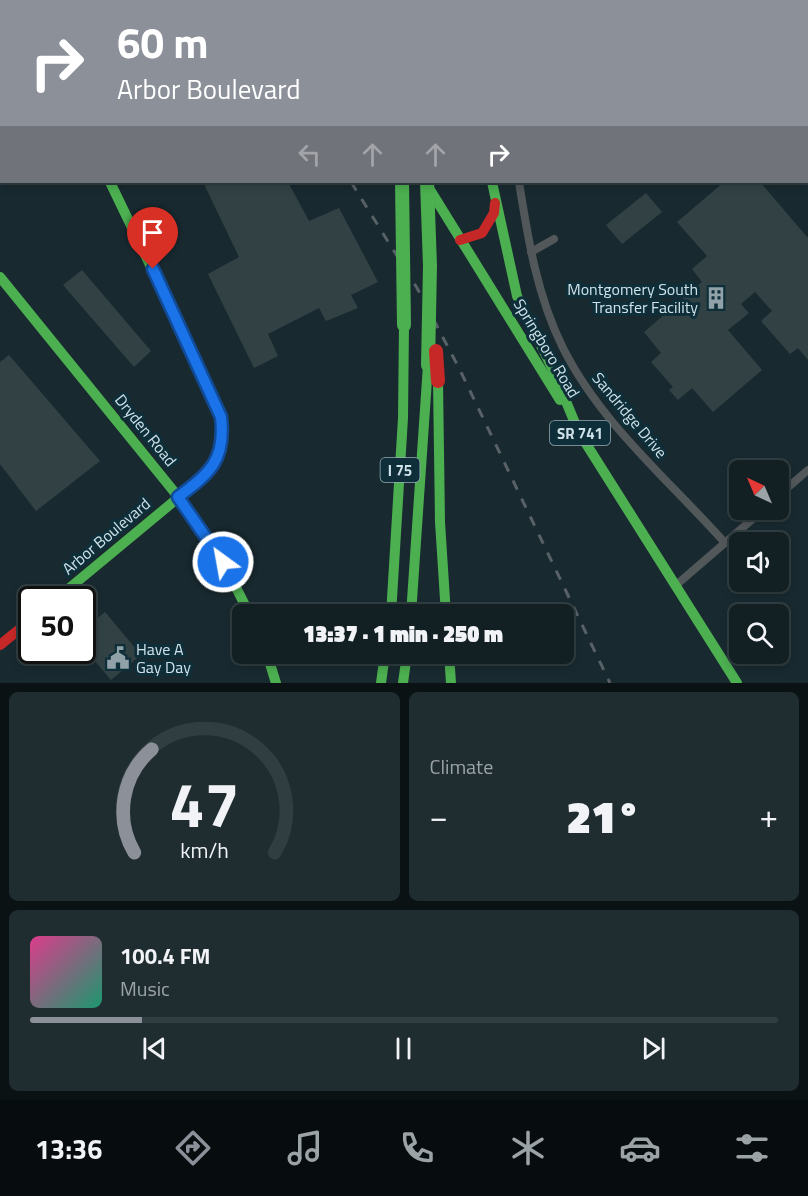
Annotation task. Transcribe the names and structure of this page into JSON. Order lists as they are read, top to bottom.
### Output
{
  "streets": {
    "main road": [
      "Springboro Road",
      "Dryden Road",
      "SR 741",
      "I 75",
      "Arbor Boulevard"
    ],
    "street": ["Sandridge Drive"]
  },
  "crossings": [
    ["Dryden Road", "Arbor Boulevard"]
  ],
  "places": {
    "building": ["Montgomery South Transfer Facility"],
    "public building": ["Have A Gay Day"]
  },
  "north": "top left",
  "page": {
    "turn": ["60 m", "Arbor Boulevard"],
    "limit": "50",
    "trip": "13:37 · 1 min · 250 m",
    "tile": "Climate",
    "heat": ["−", "21°", "+"],
    "song": ["100.4 FM", "Music"],
    "tabs": "13:36",
    "gauge": ["47", "km/h"]
  }
}
